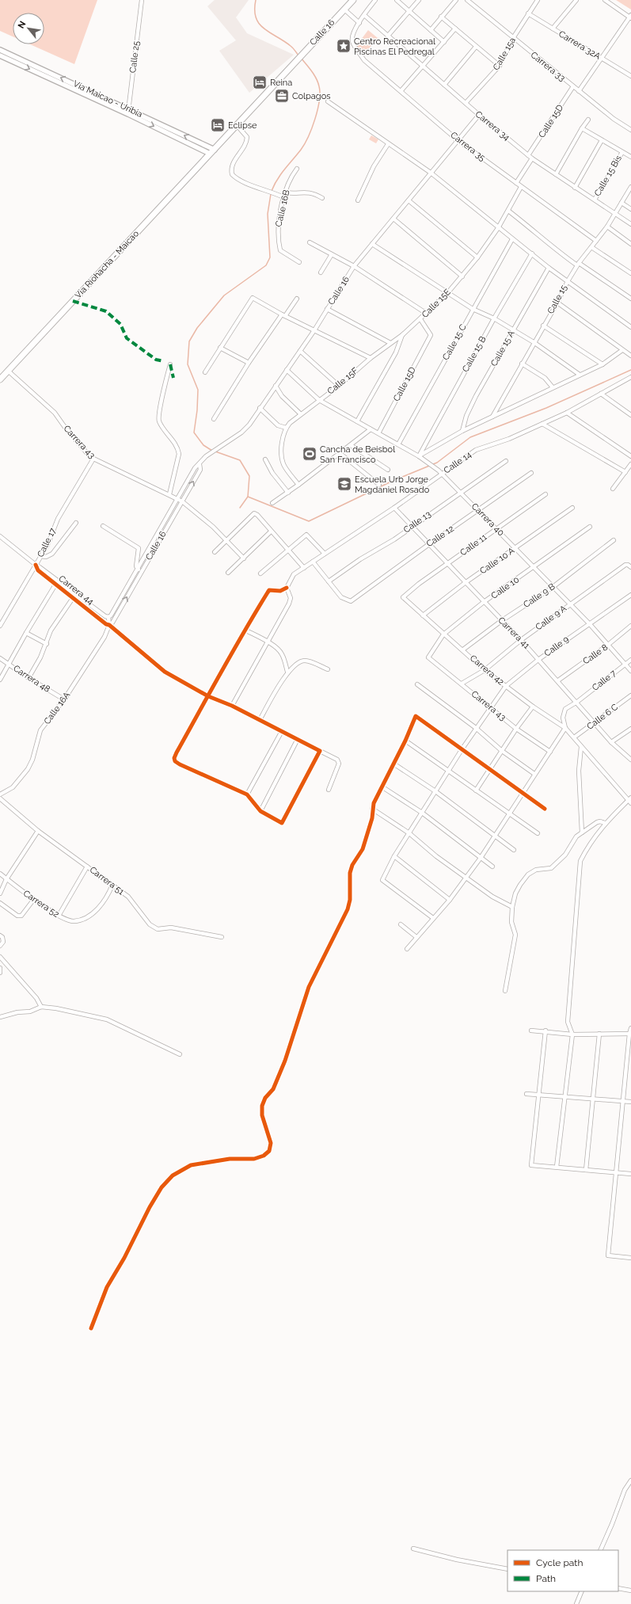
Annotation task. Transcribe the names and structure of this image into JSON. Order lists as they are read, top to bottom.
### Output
{
  "streets": {
    "highway": ["Calle 16", "Vía Riohacha - Maicao"],
    "street": [
      "Carrera 32A",
      "Calle 15a",
      "Calle 25",
      "Carrera 33",
      "Vía Maicao - Uribia",
      "Calle 15D",
      "Carrera 34",
      "Carrera 35",
      "Calle 15 Bis",
      "Calle 16B",
      "Calle 15",
      "Calle 15E",
      "Calle 15 C",
      "Calle 15 A",
      "Calle 15 B",
      "Calle 15F",
      "Carrera 43",
      "Calle 14",
      "Carrera 40",
      "Calle 13",
      "Calle 12",
      "Calle 17",
      "Calle 11",
      "Calle 10 A",
      "Calle 10",
      "Carrera 44",
      "Calle 9 B",
      "Calle 9 A",
      "Carrera 41",
      "Calle 9",
      "Calle 8",
      "Carrera 42",
      "Carrera 48",
      "Calle 7",
      "Calle 16A",
      "Calle 6 C",
      "Carrera 51",
      "Carrera 52"
    ]
  },
  "crossings": [
    ["Calle 16", "Vía Maicao - Uribia"],
    ["Calle 16", "Carrera 34"],
    ["Calle 16", "Carrera 35"],
    ["Calle 16", "Vía Riohacha - Maicao"],
    ["Calle 16", "Carrera 43"],
    ["Calle 16", "Carrera 40"],
    ["Calle 16", "Carrera 44"],
    ["Calle 16", "Calle 16A"],
    ["Carrera 32A", "Calle 15a"],
    ["Calle 15a", "Carrera 33"],
    ["Calle 15a", "Carrera 34"],
    ["Calle 25", "Vía Maicao - Uribia"],
    ["Carrera 33", "Calle 15D"],
    ["Vía Maicao - Uribia", "Vía Riohacha - Maicao"],
    ["Calle 15D", "Carrera 34"],
    ["Calle 15D", "Carrera 35"],
    ["Calle 15D", "Calle 15E"],
    ["Calle 15D", "Carrera 40"],
    ["Carrera 34", "Calle 15 Bis"],
    ["Carrera 34", "Calle 15"],
    ["Carrera 35", "Calle 15"],
    ["Carrera 35", "Calle 15E"],
    ["Vía Riohacha - Maicao", "Carrera 43"],
    ["Calle 15E", "Calle 15F"],
    ["Calle 15E", "Carrera 40"],
    ["Calle 15 C", "Carrera 40"],
    ["Calle 15 B", "Carrera 40"],
    ["Calle 15F", "Carrera 40"],
    ["Carrera 43", "Calle 17"],
    ["Carrera 43", "Calle 10"],
    ["Carrera 43", "Calle 9 A"],
    ["Carrera 43", "Calle 9"],
    ["Calle 14", "Carrera 40"],
    ["Calle 14", "Carrera 41"],
    ["Carrera 40", "Calle 13"],
    ["Carrera 40", "Calle 12"],
    ["Carrera 40", "Calle 11"],
    ["Carrera 40", "Calle 10 A"],
    ["Carrera 40", "Calle 10"],
    ["Carrera 40", "Calle 9 B"],
    ["Carrera 40", "Calle 9 A"],
    ["Carrera 40", "Calle 9"],
    ["Carrera 40", "Calle 8"],
    ["Carrera 40", "Calle 7"],
    ["Calle 13", "Calle 12"],
    ["Calle 13", "Carrera 41"],
    ["Calle 12", "Carrera 41"],
    ["Calle 17", "Carrera 44"],
    ["Calle 11", "Carrera 41"],
    ["Calle 11", "Carrera 42"],
    ["Calle 10 A", "Carrera 41"],
    ["Calle 10 A", "Carrera 42"],
    ["Calle 10", "Carrera 41"],
    ["Calle 10", "Carrera 42"],
    ["Carrera 44", "Calle 16A"],
    ["Calle 9 B", "Carrera 41"],
    ["Calle 9 B", "Carrera 42"],
    ["Calle 9 A", "Carrera 41"],
    ["Calle 9 A", "Carrera 42"],
    ["Carrera 41", "Calle 9"],
    ["Carrera 41", "Calle 8"],
    ["Carrera 41", "Calle 7"],
    ["Carrera 41", "Calle 6 C"],
    ["Calle 9", "Carrera 42"],
    ["Carrera 42", "Calle 7"],
    ["Carrera 42", "Calle 6 C"],
    ["Carrera 48", "Calle 16A"],
    ["Carrera 51", "Carrera 52"]
  ],
  "places": {
    "place": ["Centro Recreacional Piscinas El Pedregal"],
    "hotel": ["Reina", "Eclipse"],
    "office": ["Colpagos"],
    "sports": ["Cancha de Beisbol San Francisco"],
    "school or university": ["Escuela Urb Jorge Magdaniel Rosado"]
  },
  "legend": ["Cycle path", "Path"],
  "north": "top left"
}
